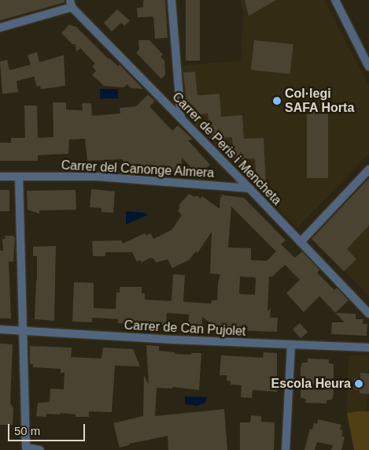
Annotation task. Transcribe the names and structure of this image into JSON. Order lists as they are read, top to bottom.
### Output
{
  "streets": {
    "street": ["Carrer de Peris i Mencheta", "Carrer del Canonge Almera", "Carrer de Can Pujolet"]
  },
  "crossings": [
    ["Carrer de Peris i Mencheta", "Carrer del Canonge Almera"]
  ],
  "places": ["Col·legi SAFA Horta", "Escola Heura"],
  "scale_bar": "50 m"
}
